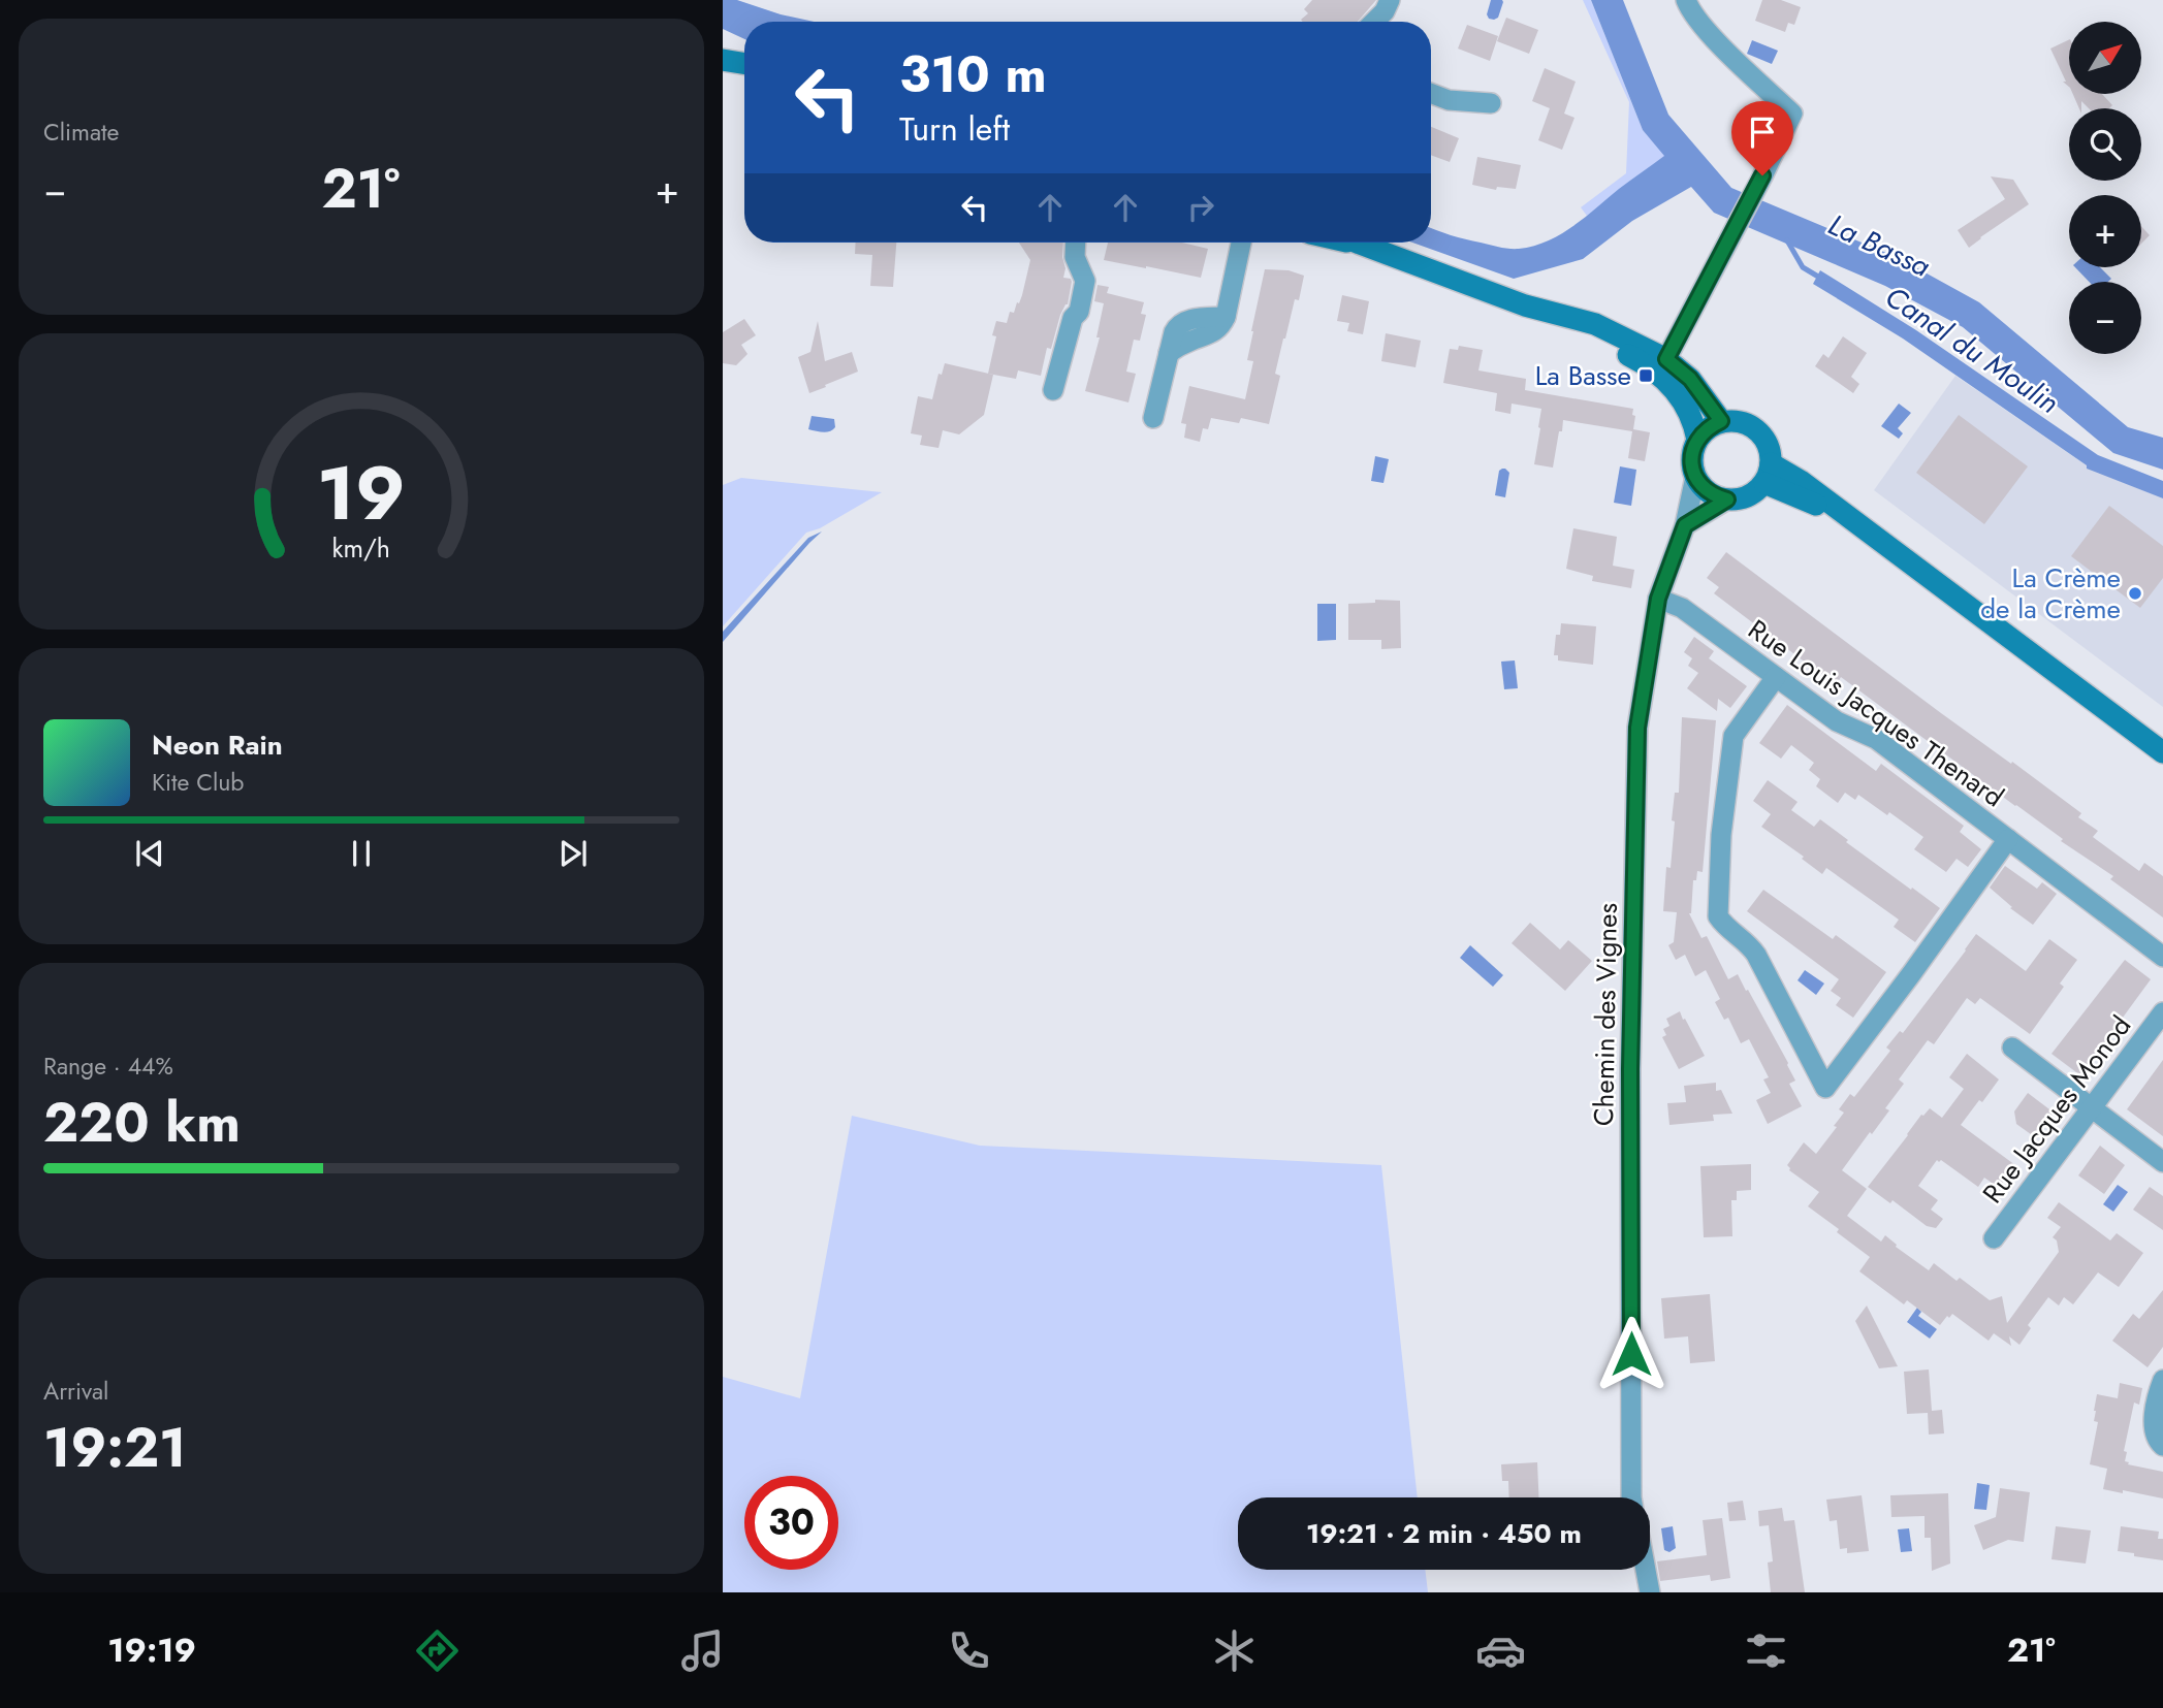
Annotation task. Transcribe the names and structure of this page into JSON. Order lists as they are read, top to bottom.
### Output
{
  "streets": {
    "street": ["Rue Louis Jacques Thenard", "Chemin des Vignes", "Rue Jacques Monod"]
  },
  "crossings": [
    ["Rue Louis Jacques Thenard", "Chemin des Vignes"]
  ],
  "water": ["La Bassa", "Canal du Moulin"],
  "places": {
    "transit": ["La Basse"],
    "other": ["La Crème de la Crème"]
  },
  "north": "top right",
  "page": {
    "tile": [
      "Climate",
      ["Range · 44%", "220 km"],
      ["Arrival", "19:21"]
    ],
    "map_buttons": ["+", "−"],
    "turn": ["310 m", "Turn left"],
    "heat": ["−", "21°", "+"],
    "song": ["Neon Rain", "Kite Club"],
    "limit": "30",
    "trip": "19:21 · 2 min · 450 m",
    "tabs": ["19:19", "21°"],
    "gauge": ["19", "km/h"]
  }
}
